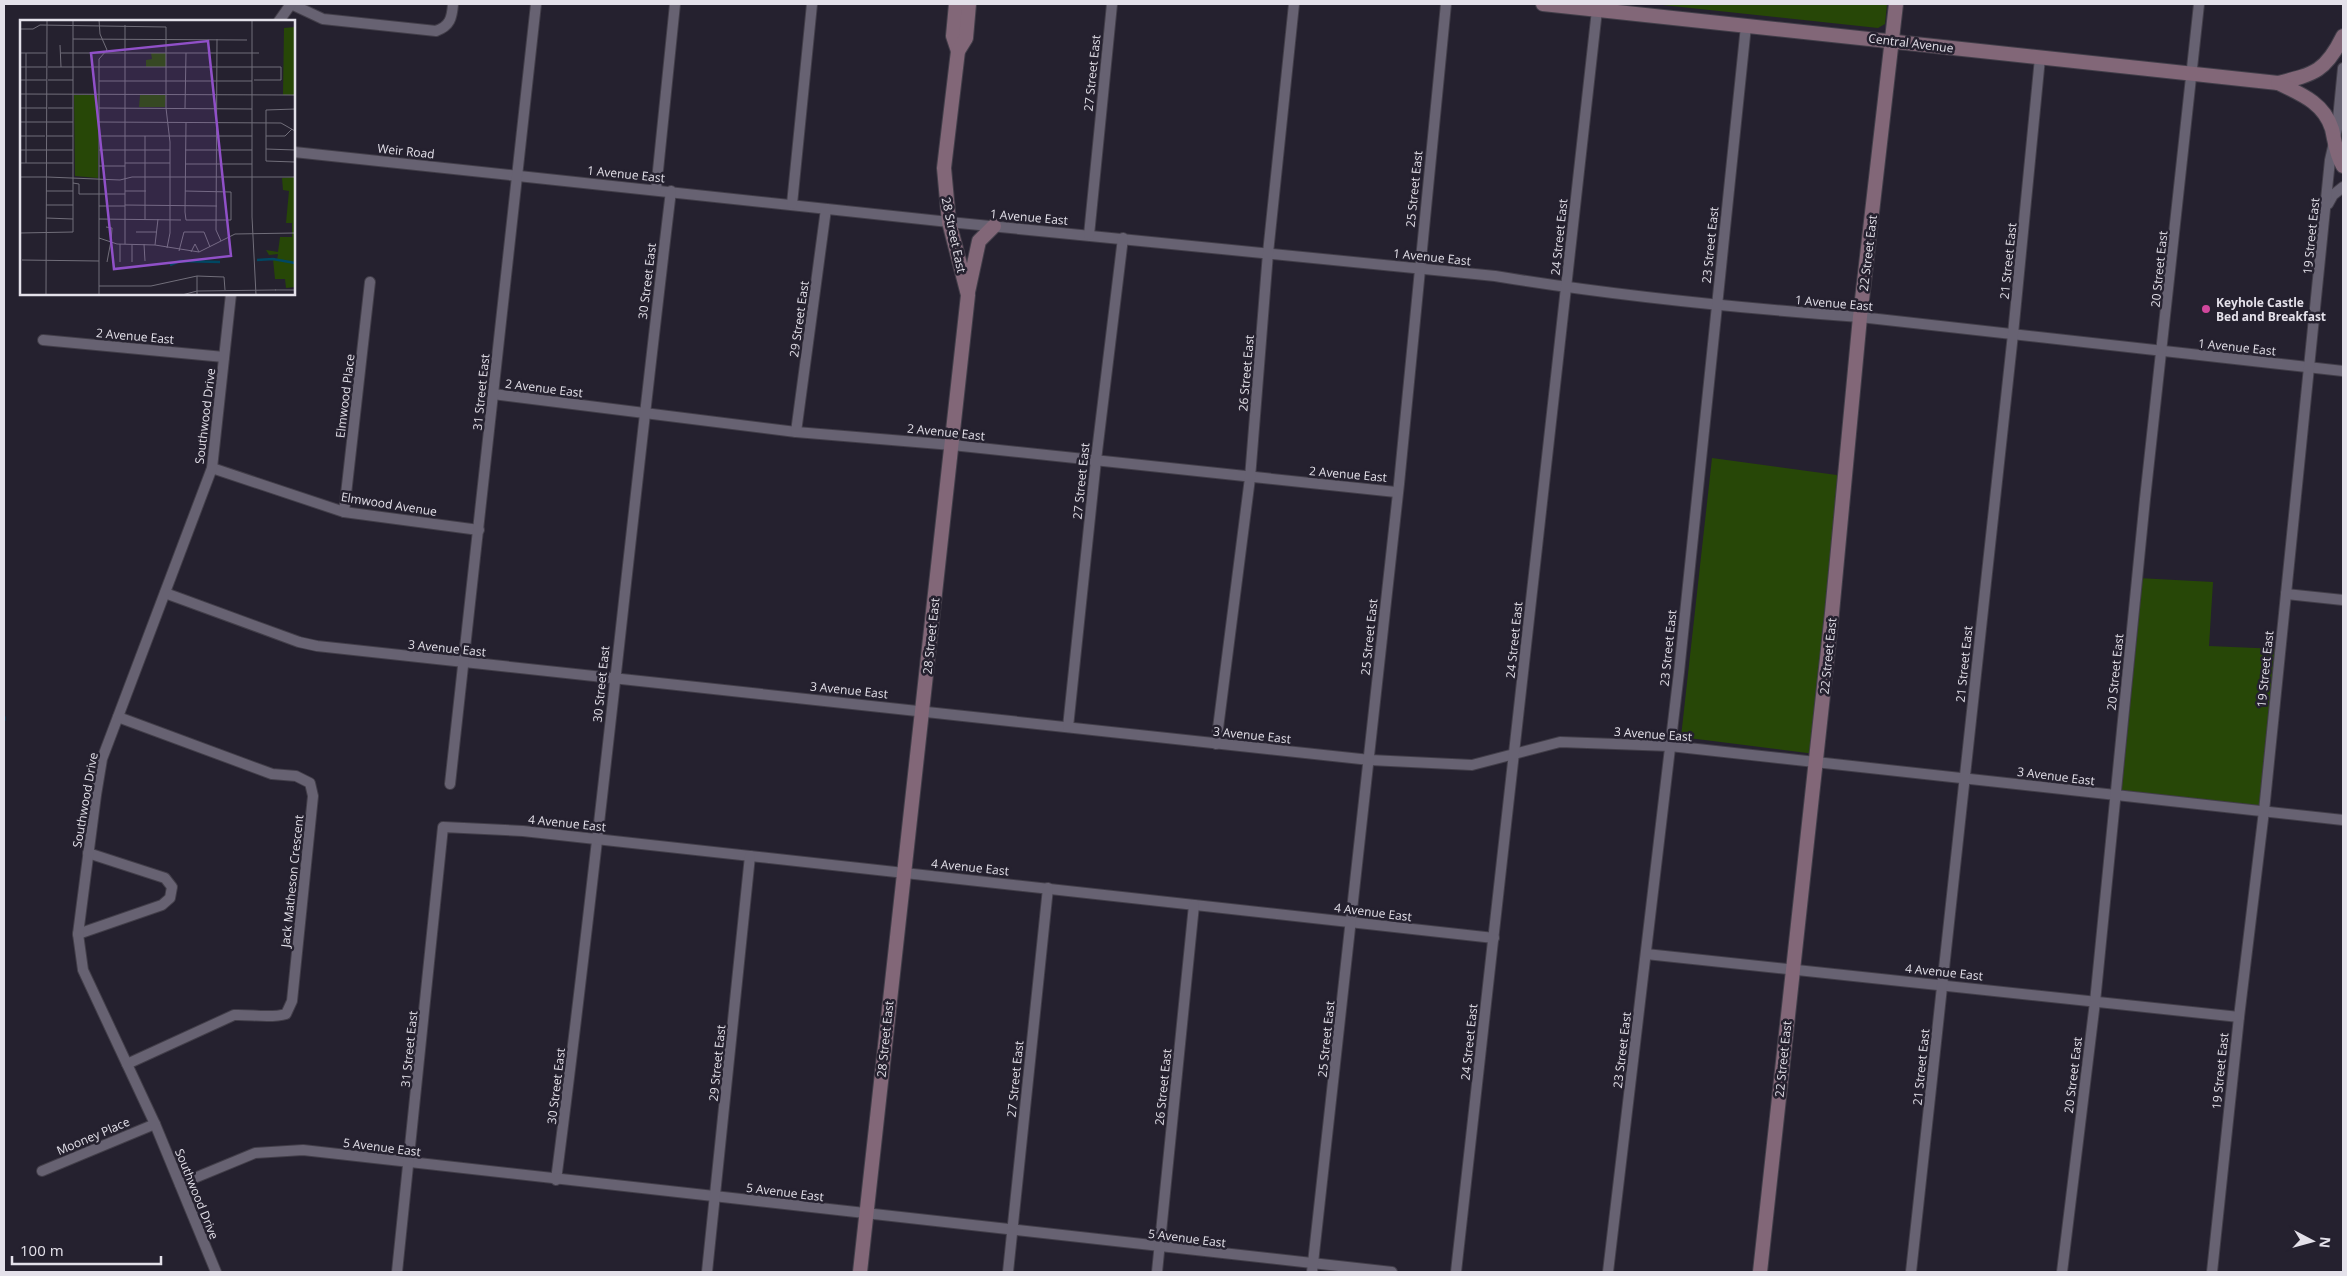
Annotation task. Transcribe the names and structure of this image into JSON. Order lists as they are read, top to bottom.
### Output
{
  "streets": {
    "street": [
      "Central Avenue",
      "27 Street East",
      "Weir Road",
      "1 Avenue East",
      "25 Street East",
      "28 Street East",
      "19 Street East",
      "24 Street East",
      "23 Street East",
      "22 Street East",
      "21 Street East",
      "20 Street East",
      "30 Street East",
      "29 Street East",
      "2 Avenue East",
      "26 Street East",
      "31 Street East",
      "Elmwood Place",
      "Southwood Drive",
      "Elmwood Avenue",
      "3 Avenue East",
      "4 Avenue East",
      "Jack Matheson Crescent",
      "Mooney Place",
      "5 Avenue East"
    ]
  },
  "crossings": [
    ["Central Avenue", "19 Street East"],
    ["Central Avenue", "24 Street East"],
    ["Central Avenue", "23 Street East"],
    ["Central Avenue", "22 Street East"],
    ["Central Avenue", "21 Street East"],
    ["Central Avenue", "20 Street East"],
    ["27 Street East", "1 Avenue East"],
    ["27 Street East", "2 Avenue East"],
    ["27 Street East", "3 Avenue East"],
    ["27 Street East", "4 Avenue East"],
    ["27 Street East", "5 Avenue East"],
    ["Weir Road", "1 Avenue East"],
    ["Weir Road", "31 Street East"],
    ["1 Avenue East", "25 Street East"],
    ["1 Avenue East", "28 Street East"],
    ["1 Avenue East", "19 Street East"],
    ["1 Avenue East", "24 Street East"],
    ["1 Avenue East", "23 Street East"],
    ["1 Avenue East", "22 Street East"],
    ["1 Avenue East", "21 Street East"],
    ["1 Avenue East", "20 Street East"],
    ["1 Avenue East", "30 Street East"],
    ["1 Avenue East", "29 Street East"],
    ["1 Avenue East", "26 Street East"],
    ["1 Avenue East", "31 Street East"],
    ["25 Street East", "2 Avenue East"],
    ["25 Street East", "3 Avenue East"],
    ["25 Street East", "4 Avenue East"],
    ["25 Street East", "5 Avenue East"],
    ["28 Street East", "2 Avenue East"],
    ["28 Street East", "3 Avenue East"],
    ["28 Street East", "4 Avenue East"],
    ["28 Street East", "5 Avenue East"],
    ["19 Street East", "3 Avenue East"],
    ["19 Street East", "4 Avenue East"],
    ["24 Street East", "3 Avenue East"],
    ["24 Street East", "4 Avenue East"],
    ["23 Street East", "3 Avenue East"],
    ["23 Street East", "4 Avenue East"],
    ["22 Street East", "3 Avenue East"],
    ["22 Street East", "4 Avenue East"],
    ["21 Street East", "3 Avenue East"],
    ["21 Street East", "4 Avenue East"],
    ["20 Street East", "3 Avenue East"],
    ["20 Street East", "4 Avenue East"],
    ["30 Street East", "2 Avenue East"],
    ["30 Street East", "3 Avenue East"],
    ["30 Street East", "4 Avenue East"],
    ["30 Street East", "5 Avenue East"],
    ["29 Street East", "2 Avenue East"],
    ["29 Street East", "4 Avenue East"],
    ["29 Street East", "5 Avenue East"],
    ["2 Avenue East", "26 Street East"],
    ["2 Avenue East", "31 Street East"],
    ["2 Avenue East", "Southwood Drive"],
    ["26 Street East", "3 Avenue East"],
    ["26 Street East", "4 Avenue East"],
    ["26 Street East", "5 Avenue East"],
    ["31 Street East", "Elmwood Avenue"],
    ["31 Street East", "3 Avenue East"],
    ["31 Street East", "4 Avenue East"],
    ["31 Street East", "5 Avenue East"],
    ["Elmwood Place", "Elmwood Avenue"],
    ["Southwood Drive", "Elmwood Avenue"],
    ["Southwood Drive", "3 Avenue East"],
    ["Southwood Drive", "Jack Matheson Crescent"],
    ["Southwood Drive", "Mooney Place"],
    ["Southwood Drive", "5 Avenue East"]
  ],
  "places": ["Keyhole Castle Bed and Breakfast"],
  "scale_bar": "100 m",
  "north": "right"
}
